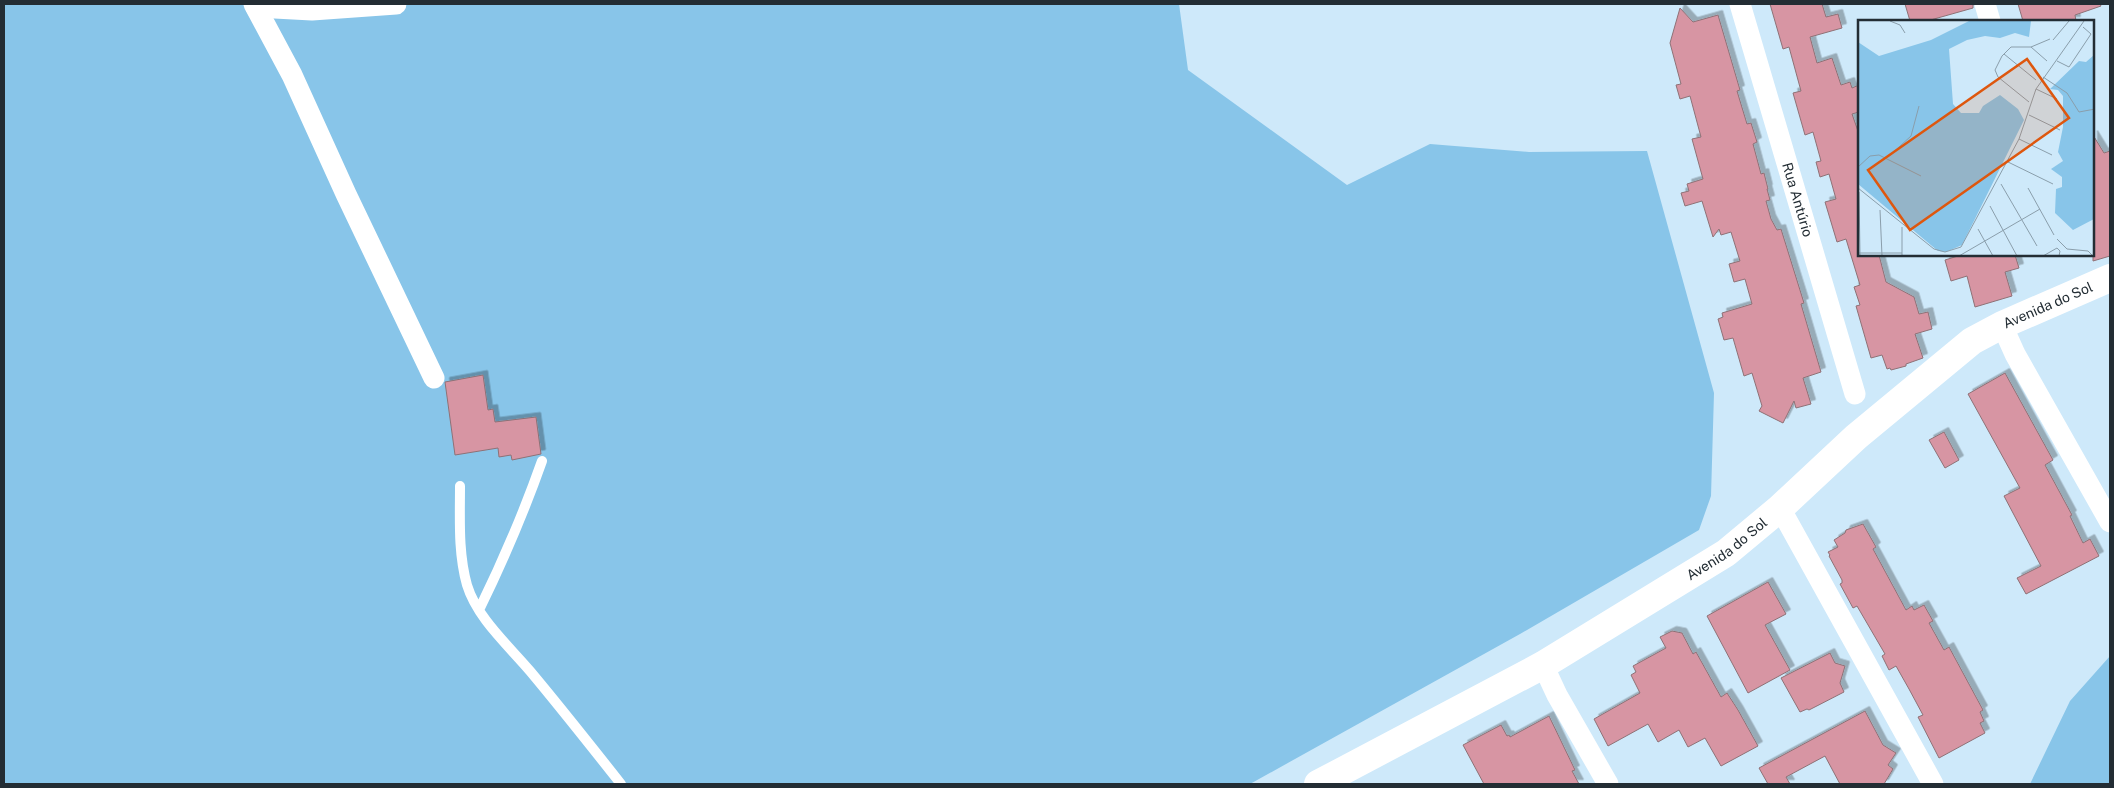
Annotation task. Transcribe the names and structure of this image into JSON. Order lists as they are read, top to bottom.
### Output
{
  "streets": {
    "street": ["Rua Antúrio", "Avenida do Sol"]
  }
}
